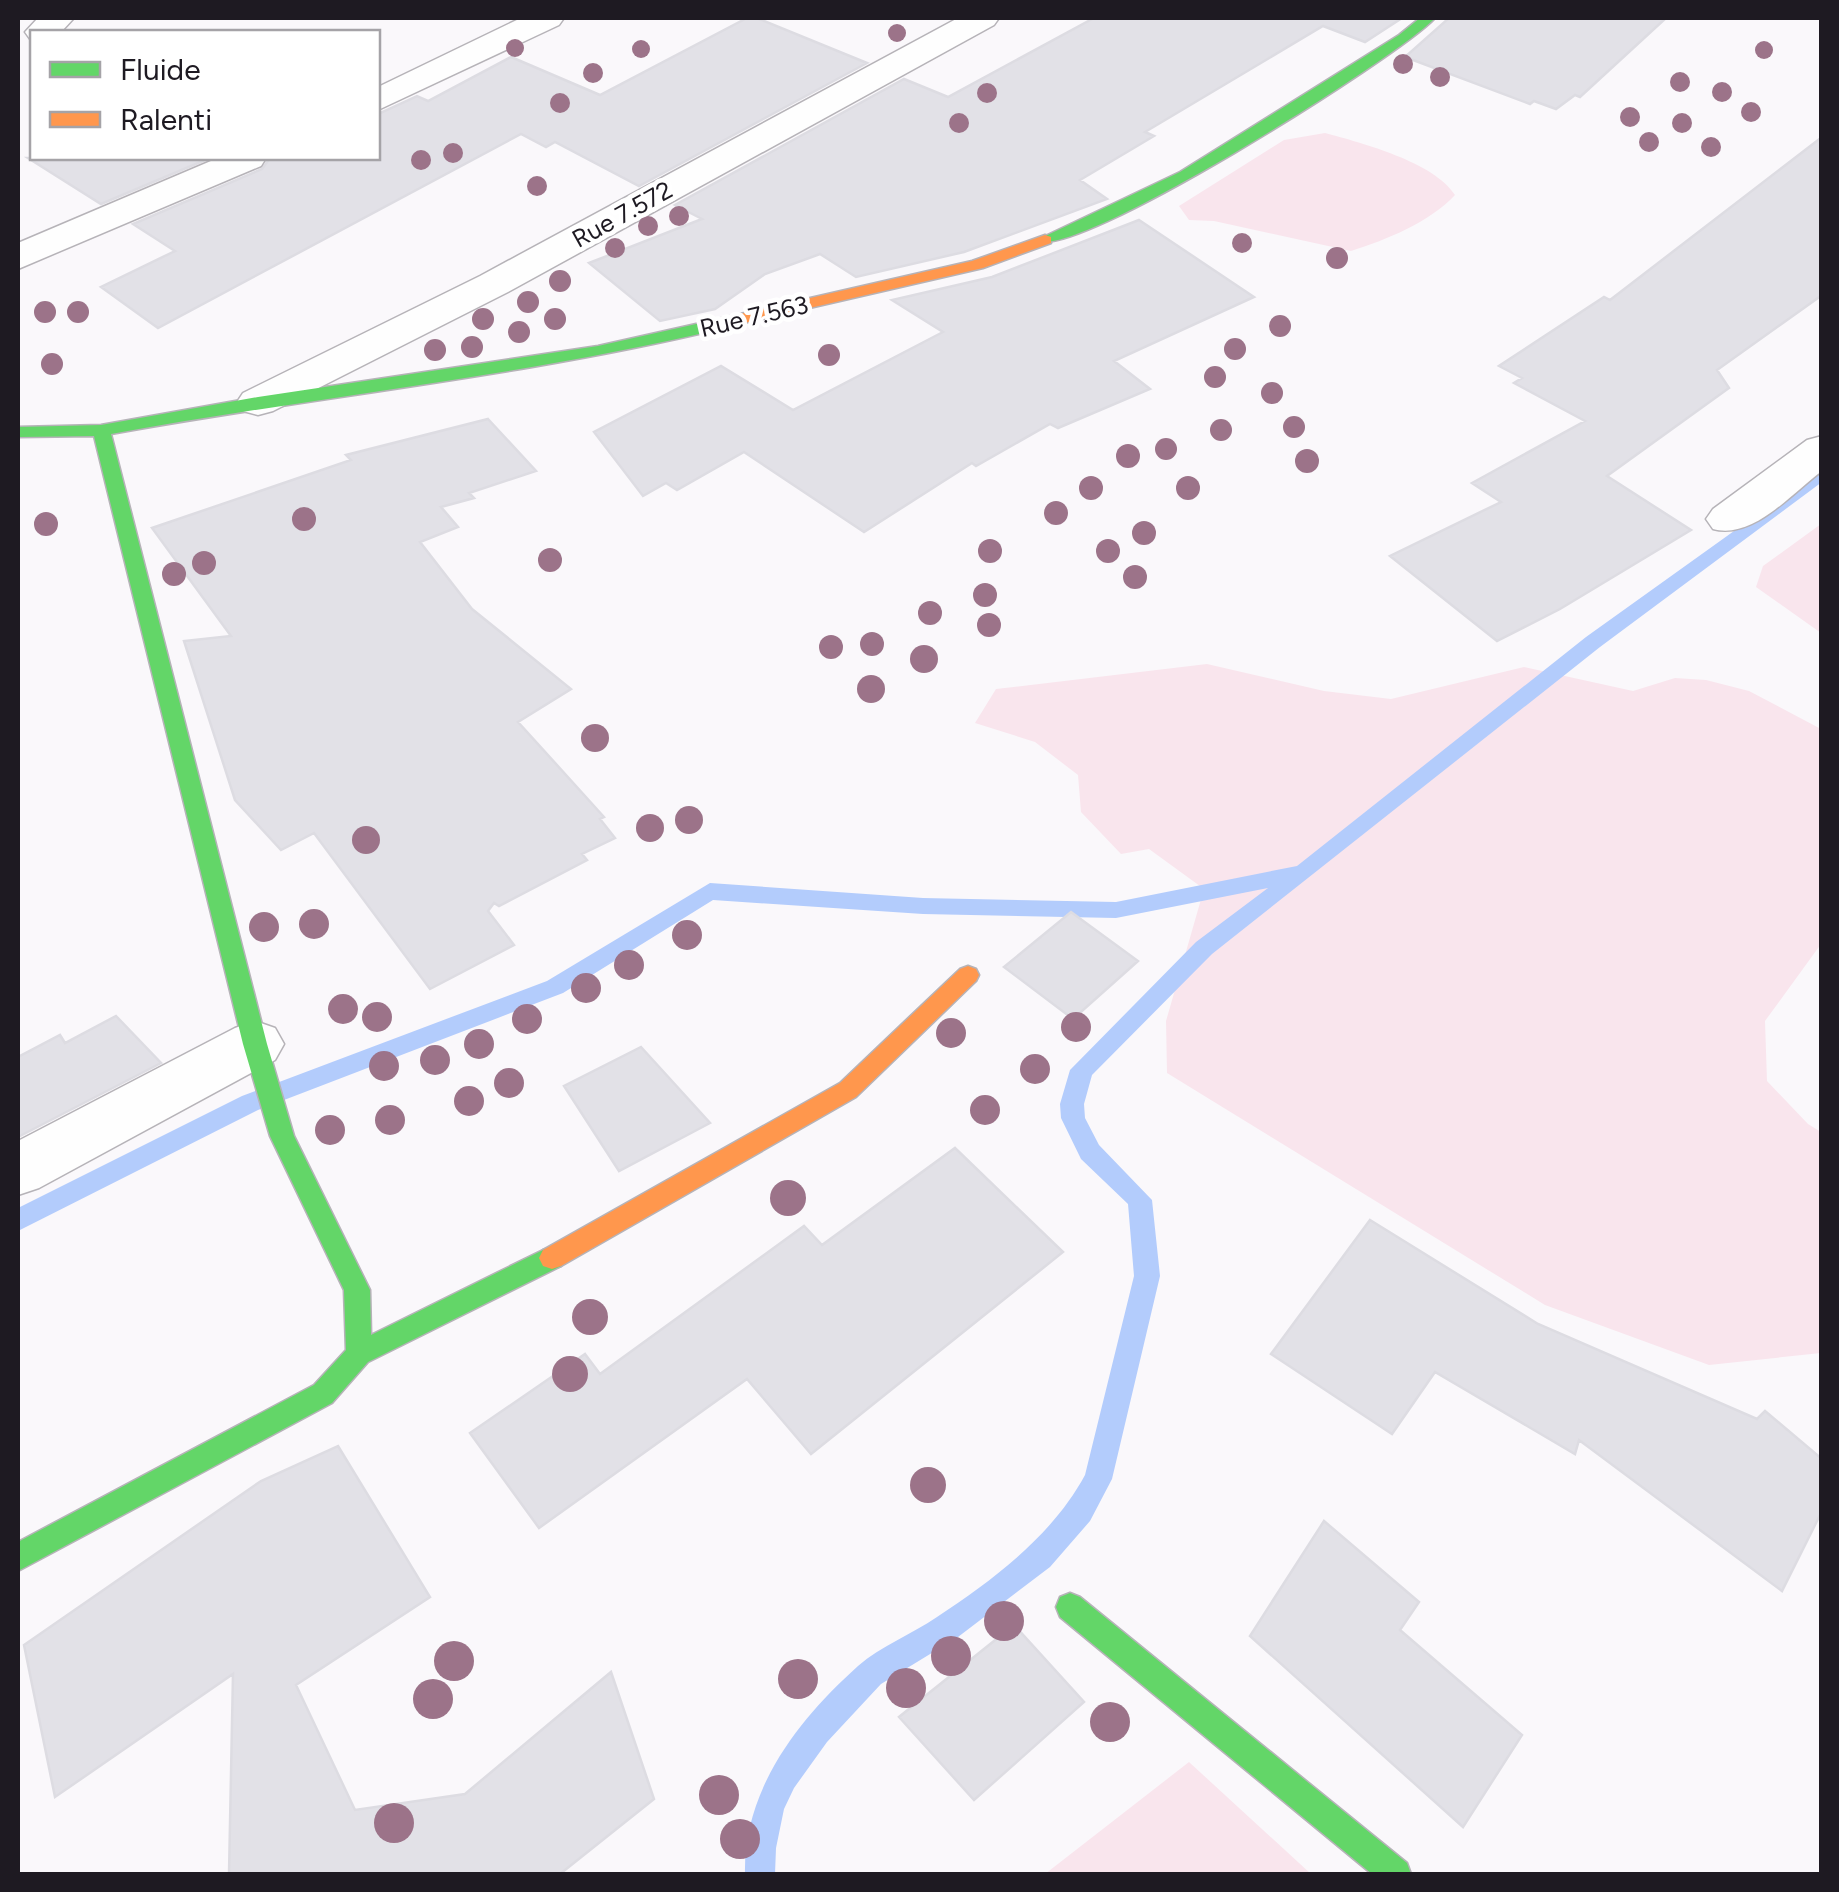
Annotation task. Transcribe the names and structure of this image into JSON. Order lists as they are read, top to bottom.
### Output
{
  "streets": {
    "street": ["Rue 7.572", "Rue 7.563"]
  },
  "crossings": [
    ["Rue 7.572", "Rue 7.563"]
  ],
  "legend": ["Fluide", "Ralenti"]
}
